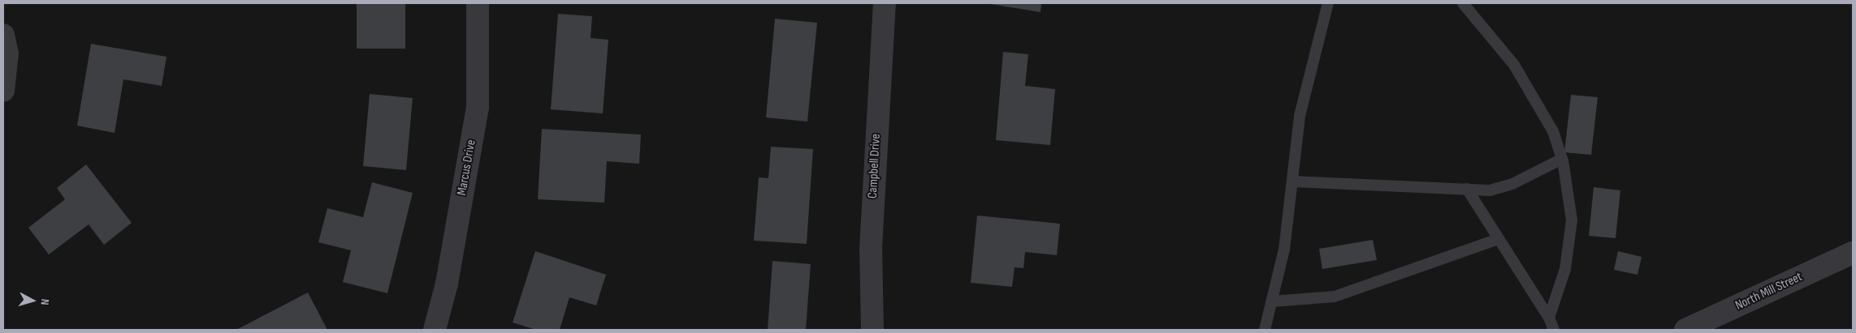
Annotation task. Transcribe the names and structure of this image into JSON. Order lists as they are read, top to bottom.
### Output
{
  "streets": {
    "street": ["Campbell Drive", "Marcus Drive", "North Mill Street"]
  },
  "north": "right"
}
